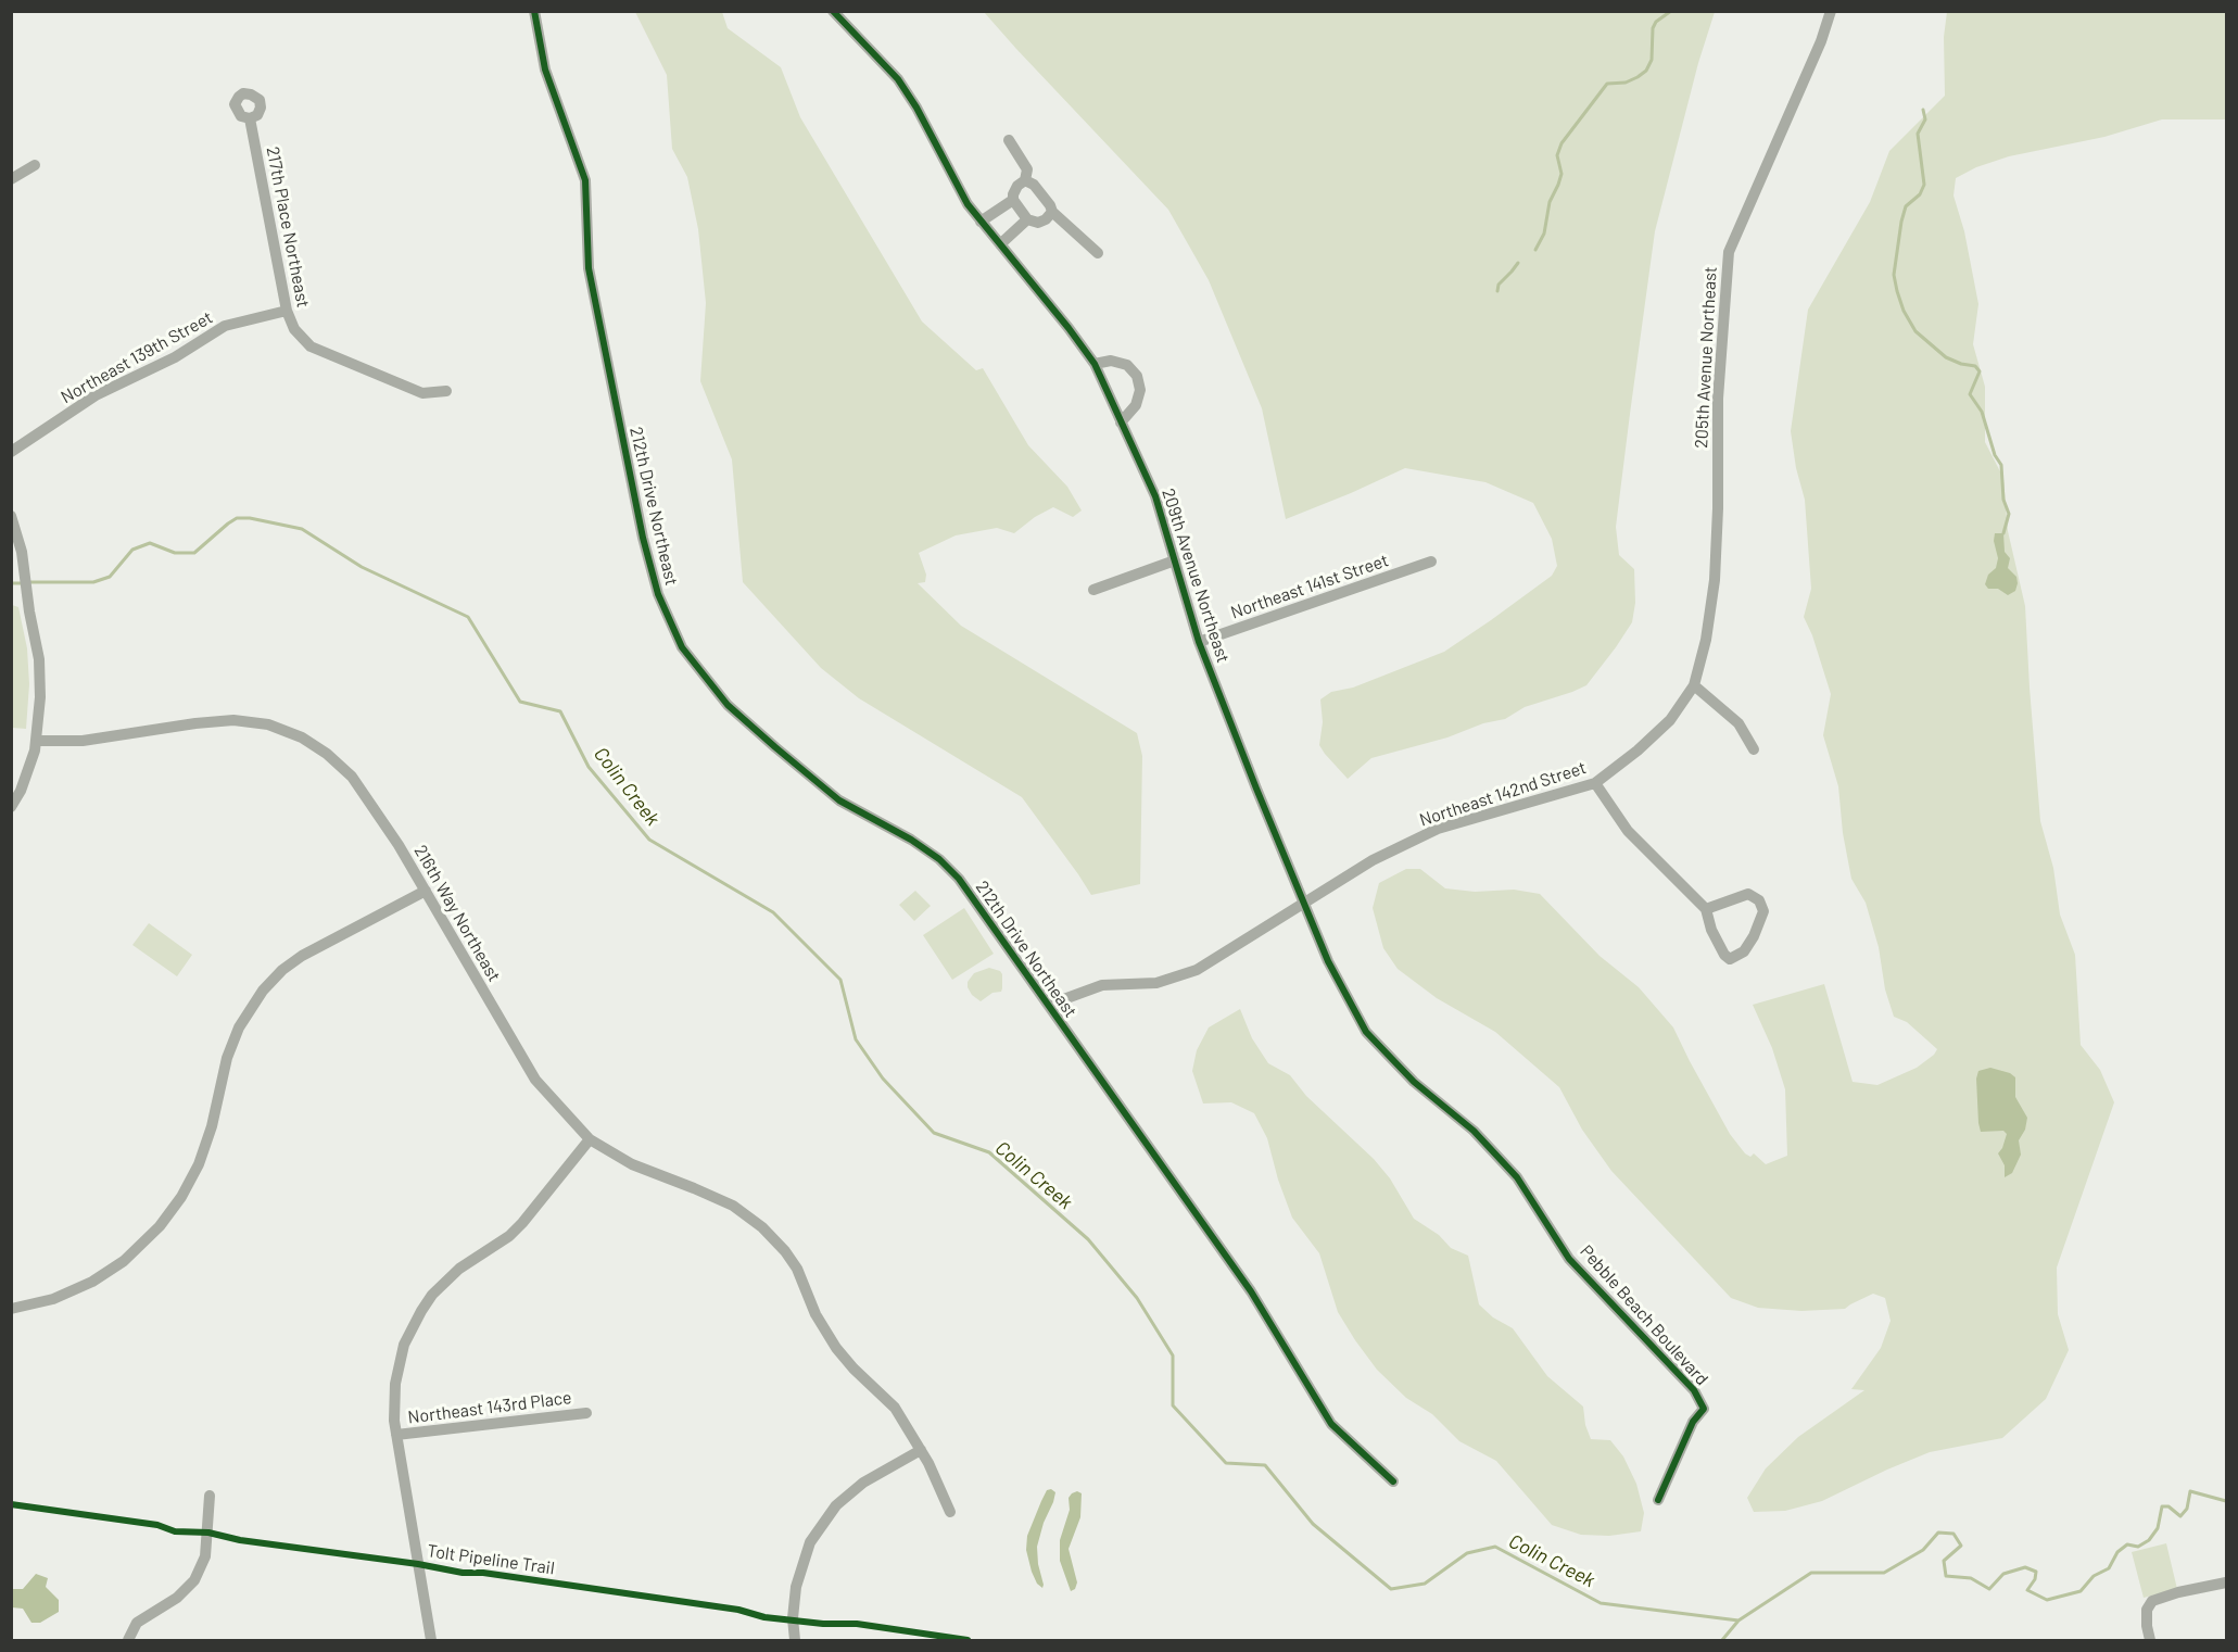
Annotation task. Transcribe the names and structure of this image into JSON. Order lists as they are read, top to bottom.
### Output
{
  "streets": {
    "street": [
      "217th Place Northeast",
      "Northeast 139th Street",
      "205th Avenue Northeast",
      "212th Drive Northeast",
      "209th Avenue Northeast",
      "Northeast 141st Street",
      "Northeast 142nd Street",
      "216th Way Northeast",
      "Pebble Beach Boulevard",
      "Northeast 143rd Place"
    ],
    "cycle path": ["Tolt Pipeline Trail"]
  },
  "crossings": [
    ["217th Place Northeast", "Northeast 139th Street"],
    ["205th Avenue Northeast", "Northeast 142nd Street"],
    ["212th Drive Northeast", "Northeast 142nd Street"],
    ["209th Avenue Northeast", "Northeast 141st Street"],
    ["209th Avenue Northeast", "Northeast 142nd Street"],
    ["209th Avenue Northeast", "Pebble Beach Boulevard"]
  ],
  "water": ["Colin Creek"]
}
